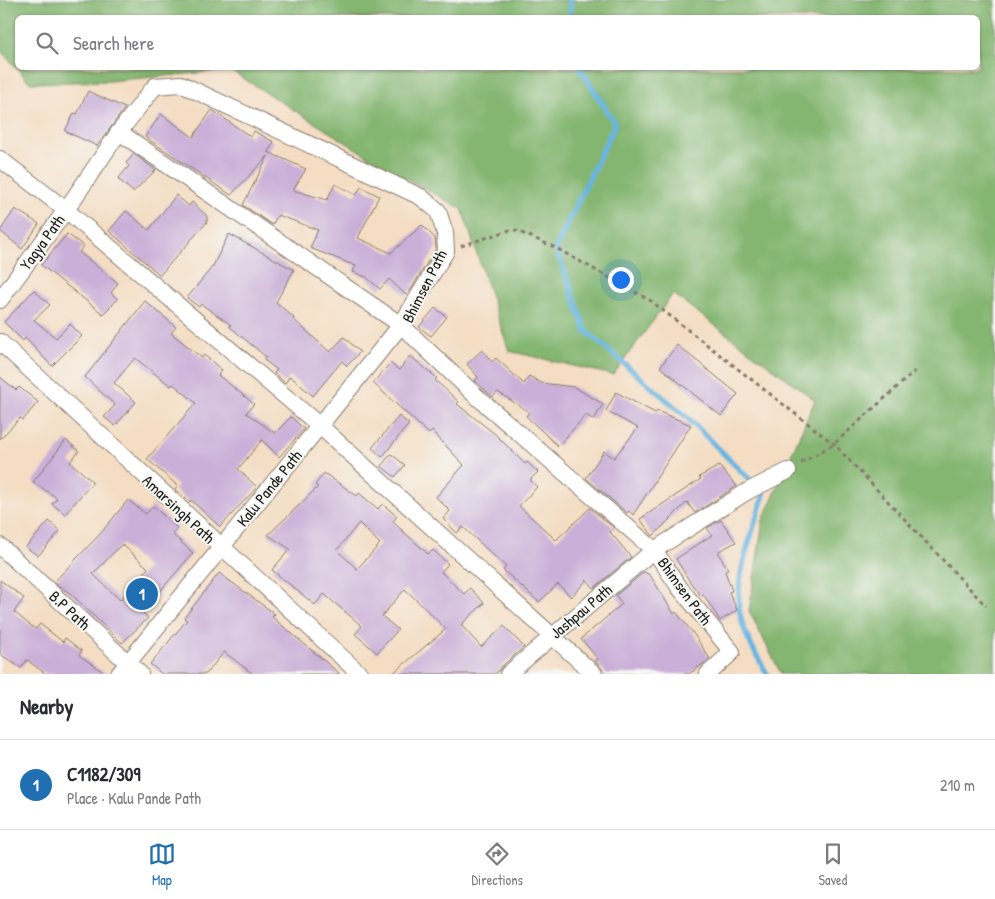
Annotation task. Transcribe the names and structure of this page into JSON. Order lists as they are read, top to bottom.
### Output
{
  "streets": {
    "street": [
      "Yagya Path",
      "Bhimsen Path",
      "Kalu Pande Path",
      "Amarsingh Path",
      "B.P Path",
      "Jashpau Path"
    ]
  },
  "crossings": [
    ["Yagya Path", "Bhimsen Path"],
    ["Bhimsen Path", "Kalu Pande Path"],
    ["Bhimsen Path", "Jashpau Path"],
    ["Kalu Pande Path", "Amarsingh Path"],
    ["Kalu Pande Path", "B.P Path"]
  ],
  "page": {
    "search": "Search here",
    "pins": "1",
    "heading": "Nearby",
    "list": [
      {
        "mark": "1",
        "name": "C1182/309",
        "note": "Place · Kalu Pande Path",
        "value": "210 m"
      }
    ],
    "nav": ["Map", "Directions", "Saved"]
  }
}
